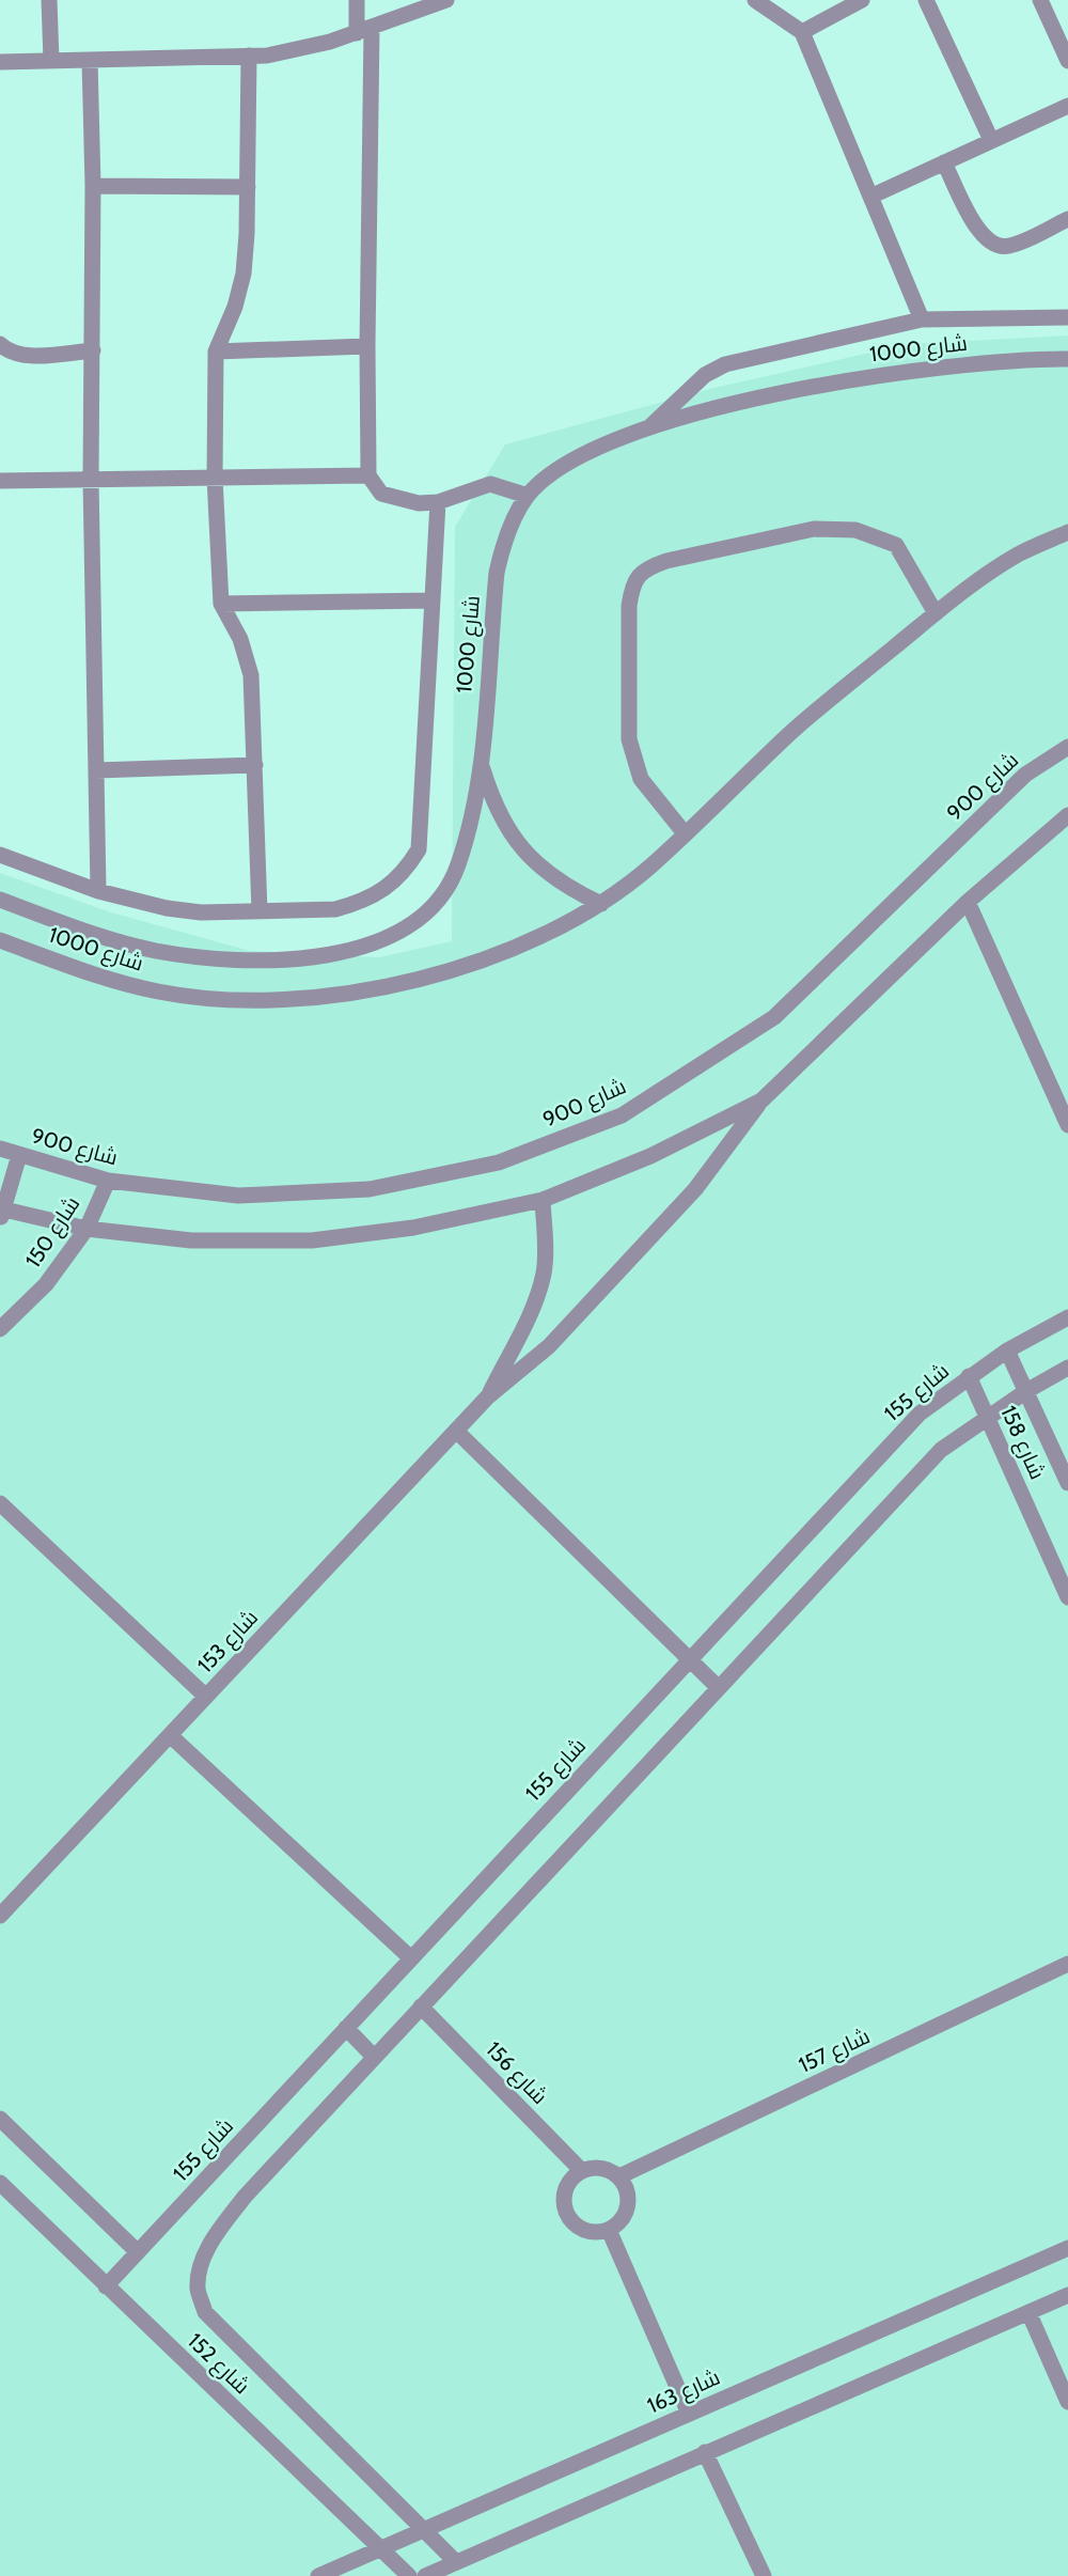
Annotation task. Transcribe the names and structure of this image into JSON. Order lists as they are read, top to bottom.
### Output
{
  "streets": {
    "street": [
      "شارع 1000",
      "شارع 900",
      "شارع 150",
      "شارع 155",
      "شارع 158",
      "شارع 153",
      "شارع 157",
      "شارع 156",
      "شارع 152",
      "شارع 163"
    ]
  },
  "crossings": [
    ["شارع 900", "شارع 150"],
    ["شارع 155", "شارع 158"],
    ["شارع 155", "شارع 152"],
    ["شارع 157", "شارع 156"],
    ["شارع 152", "شارع 163"]
  ]
}
